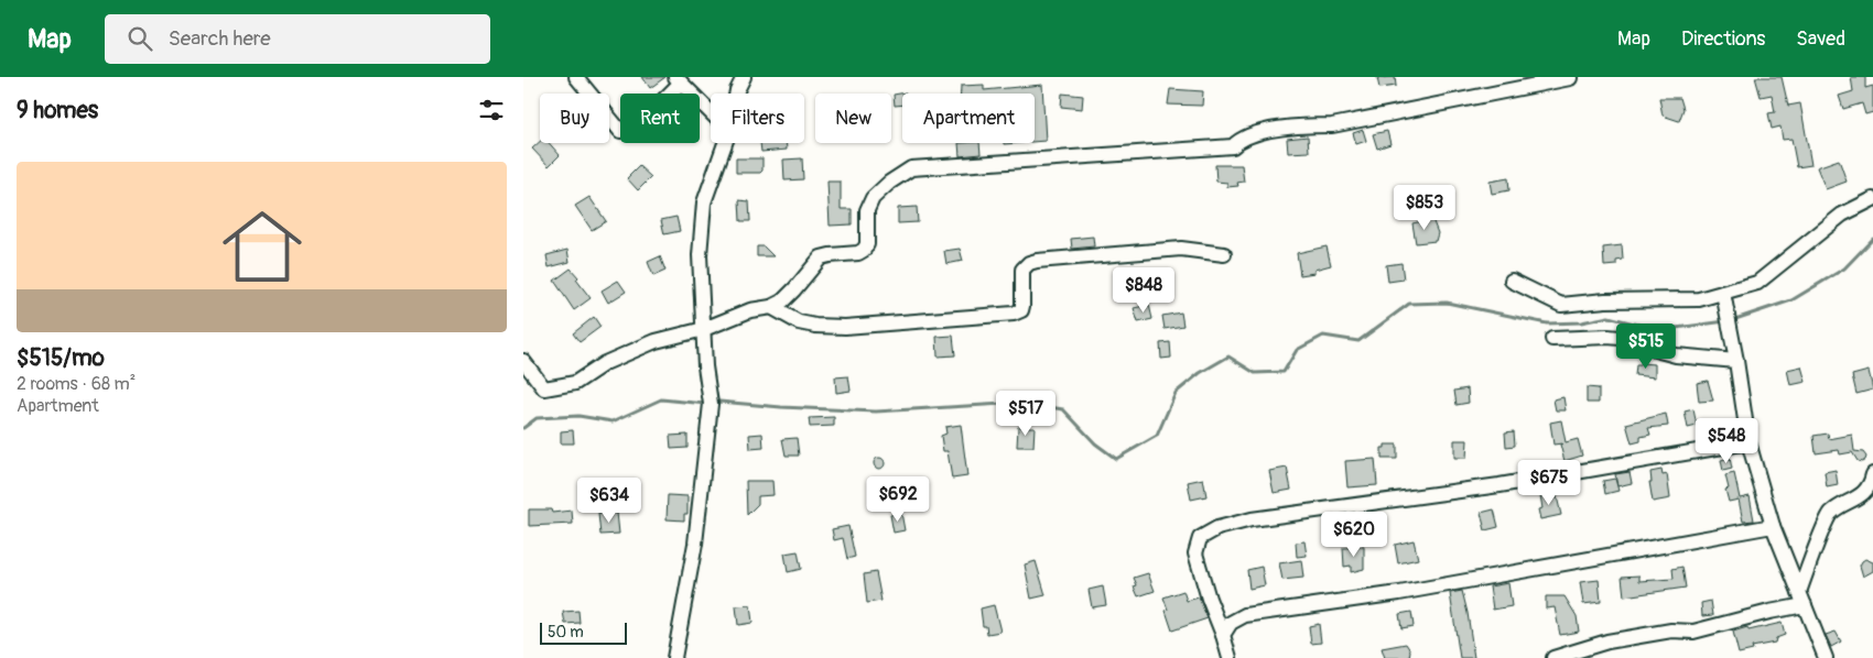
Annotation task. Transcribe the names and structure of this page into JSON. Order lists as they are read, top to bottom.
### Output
{
  "scale_bar": "50 m",
  "page": {
    "header": "Map",
    "search": "Search here",
    "nav": ["Map", "Directions", "Saved"],
    "heading": "9 homes",
    "chip": [
      "Buy",
      "Rent",
      "Filters",
      "New",
      "Apartment"
    ],
    "list": [
      {
        "name": "$515/mo",
        "note": "2 rooms · 68 m² · Apartment"
      }
    ],
    "price": [
      "$853",
      "$848",
      "$515",
      "$517",
      "$548",
      "$675",
      "$692",
      "$634",
      "$620"
    ],
    "scale": "50 m"
  }
}
